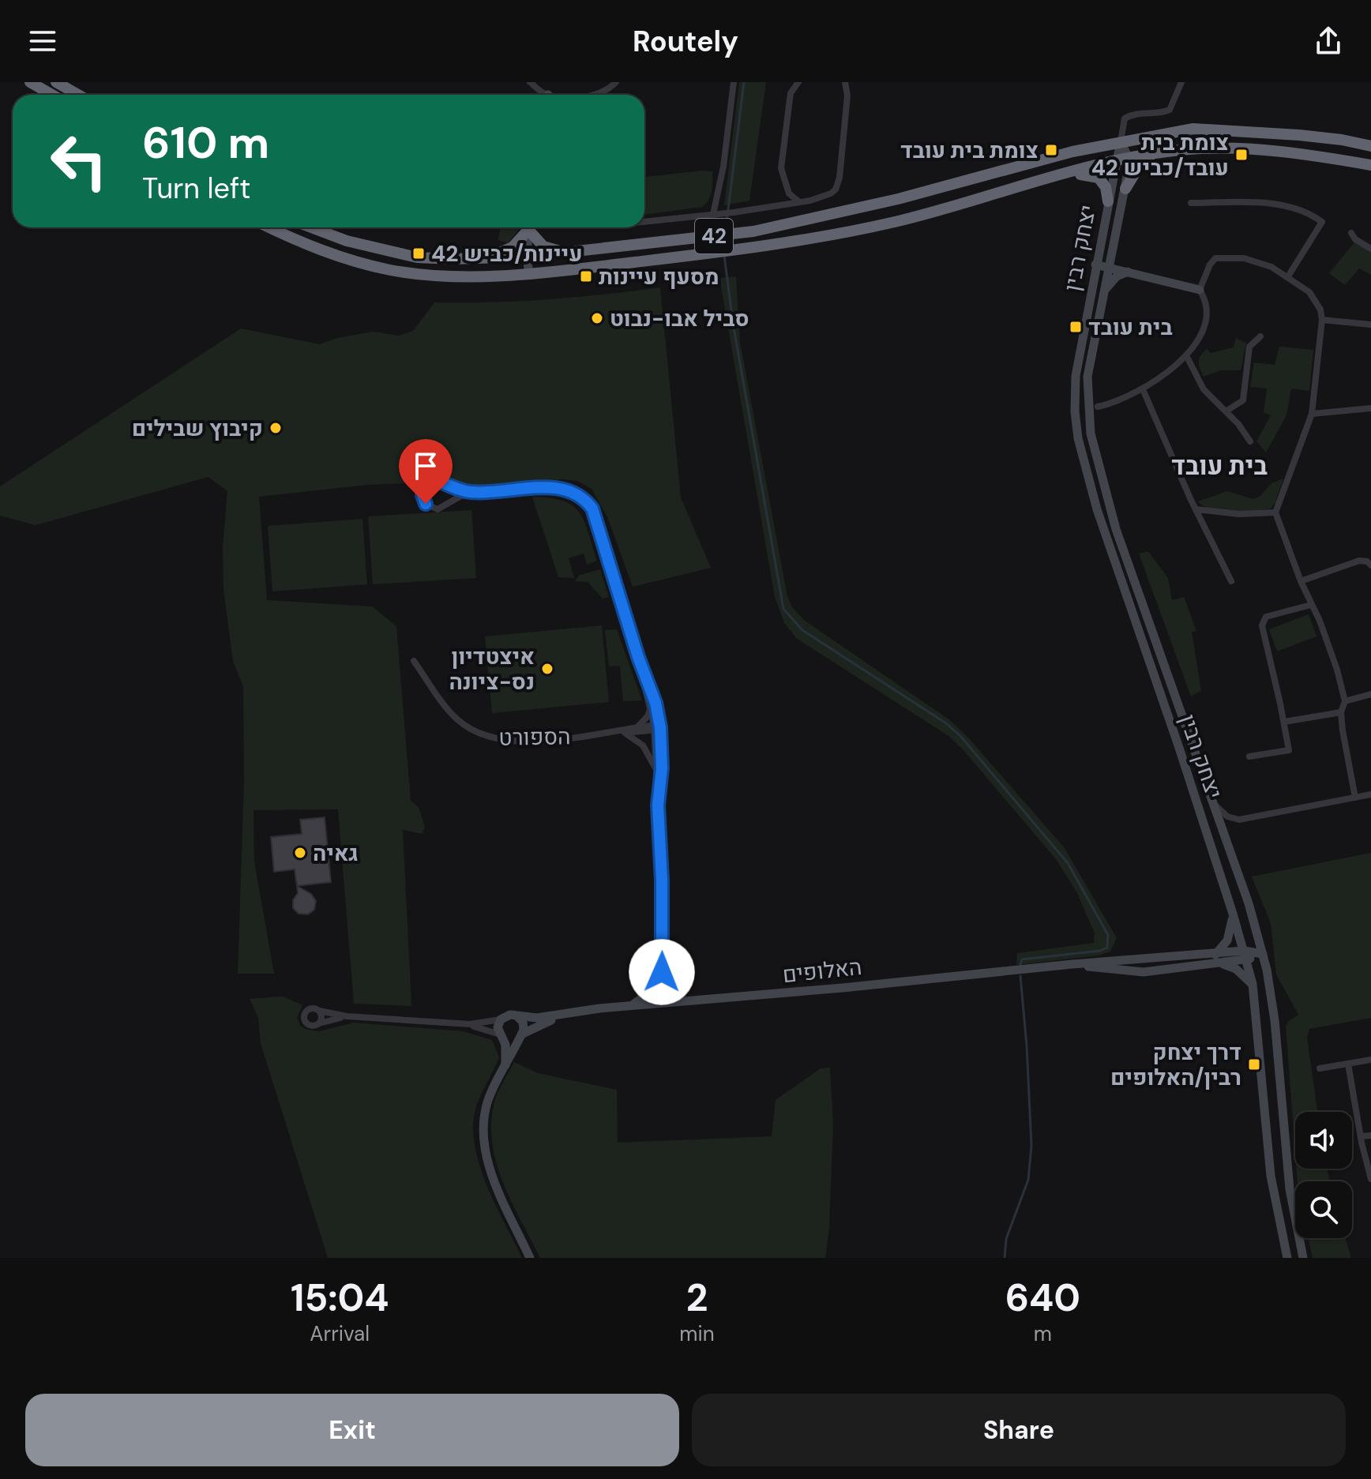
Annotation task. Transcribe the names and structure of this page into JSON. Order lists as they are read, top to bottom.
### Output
{
  "streets": {
    "highway": ["42"],
    "main road": ["יצחק רבין", "האלופים"],
    "street": ["הספורט"]
  },
  "crossings": [
    ["42", "יצחק רבין"],
    ["יצחק רבין", "האלופים"]
  ],
  "districts": ["בית עובד"],
  "places": {
    "transit": [
      "צומת בית עובד",
      "צומת בית עובד/כביש 42",
      "עיינות/כביש 42",
      "מסעף עיינות",
      "בית עובד",
      "דרך יצחק רבין/האלופים"
    ],
    "other": [
      "סביל אבו-נבוט",
      "קיבוץ שבילים",
      "איצטדיון נס-ציונה",
      "גאיה"
    ]
  },
  "page": {
    "header": "Routely",
    "turn": ["610 m", "Turn left"],
    "eta": [
      "15:04",
      "Arrival",
      "2",
      "min",
      "640",
      "m"
    ],
    "buttons": ["Exit", "Share"]
  }
}
